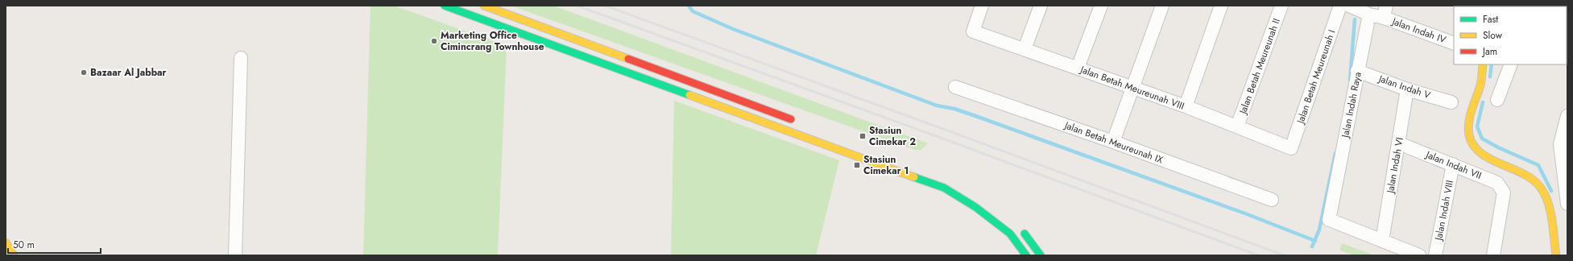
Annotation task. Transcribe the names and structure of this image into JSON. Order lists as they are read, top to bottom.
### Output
{
  "streets": {
    "street": [
      "Jalan Indah IV",
      "Jalan Betah Meureunah II",
      "Jalan Betah Meureunah I",
      "Jalan Indah V",
      "Jalan Betah Meureunah VIII",
      "Jalan Indah Raya",
      "Jalan Betah Meureunah IX",
      "Jalan Indah VI",
      "Jalan Indah VII",
      "Jalan Indah VIII"
    ]
  },
  "crossings": [
    ["Jalan Betah Meureunah II", "Jalan Betah Meureunah VIII"],
    ["Jalan Betah Meureunah I", "Jalan Betah Meureunah VIII"],
    ["Jalan Indah V", "Jalan Indah Raya"],
    ["Jalan Indah V", "Jalan Indah VI"],
    ["Jalan Indah Raya", "Jalan Indah VI"],
    ["Jalan Indah VI", "Jalan Indah VII"],
    ["Jalan Indah VII", "Jalan Indah VIII"]
  ],
  "places": {
    "other": ["Marketing Office Cimincrang Townhouse", "Bazaar Al Jabbar"],
    "transit": ["Stasiun Cimekar 2", "Stasiun Cimekar 1"]
  },
  "legend": ["Fast", "Slow", "Jam"],
  "scale_bar": "50 m"
}
